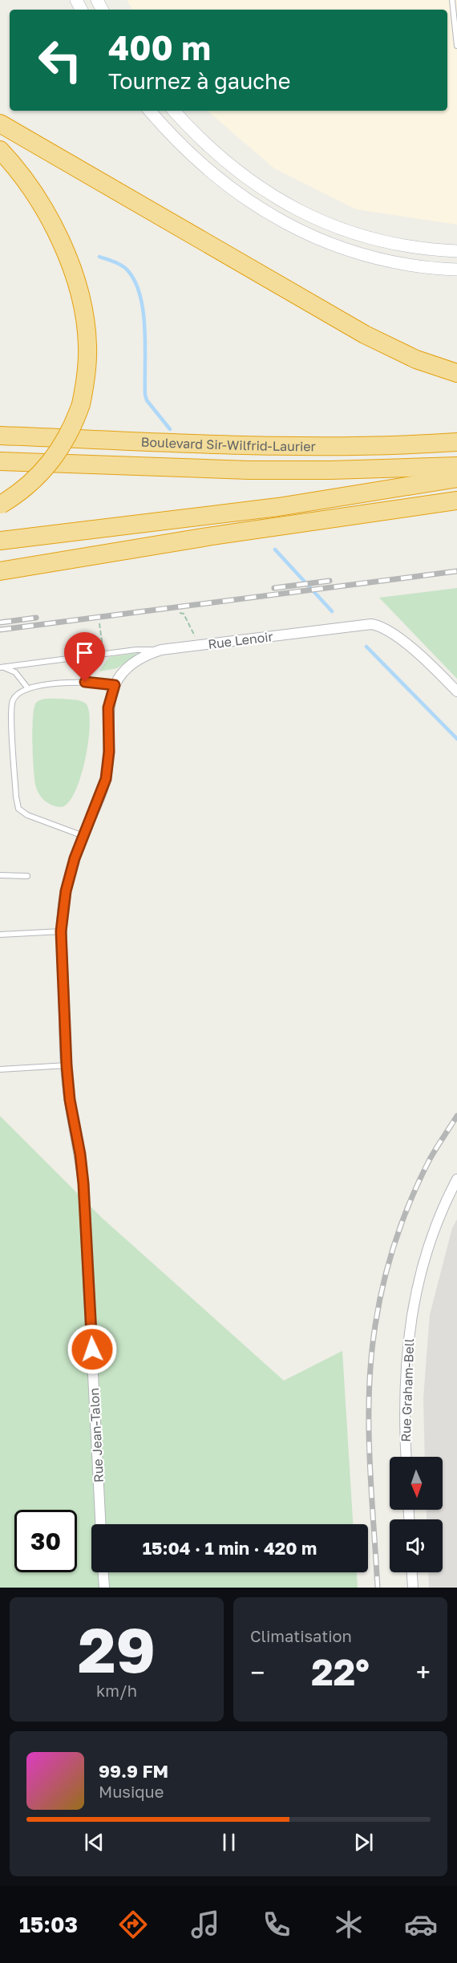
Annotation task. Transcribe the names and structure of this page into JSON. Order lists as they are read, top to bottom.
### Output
{
  "streets": {
    "highway": ["Boulevard Sir-Wilfrid-Laurier"],
    "street": ["Rue Lenoir", "Rue Graham-Bell", "Rue Jean-Talon"]
  },
  "crossings": [
    ["Rue Lenoir", "Rue Jean-Talon"]
  ],
  "north": "bottom",
  "page": {
    "turn": ["400 m", "Tournez à gauche"],
    "limit": "30",
    "trip": "15:04 · 1 min · 420 m",
    "tile": [
      ["29", "km/h"],
      "Climatisation"
    ],
    "heat": ["−", "22°", "+"],
    "song": ["99.9 FM", "Musique"],
    "tabs": "15:03"
  }
}
